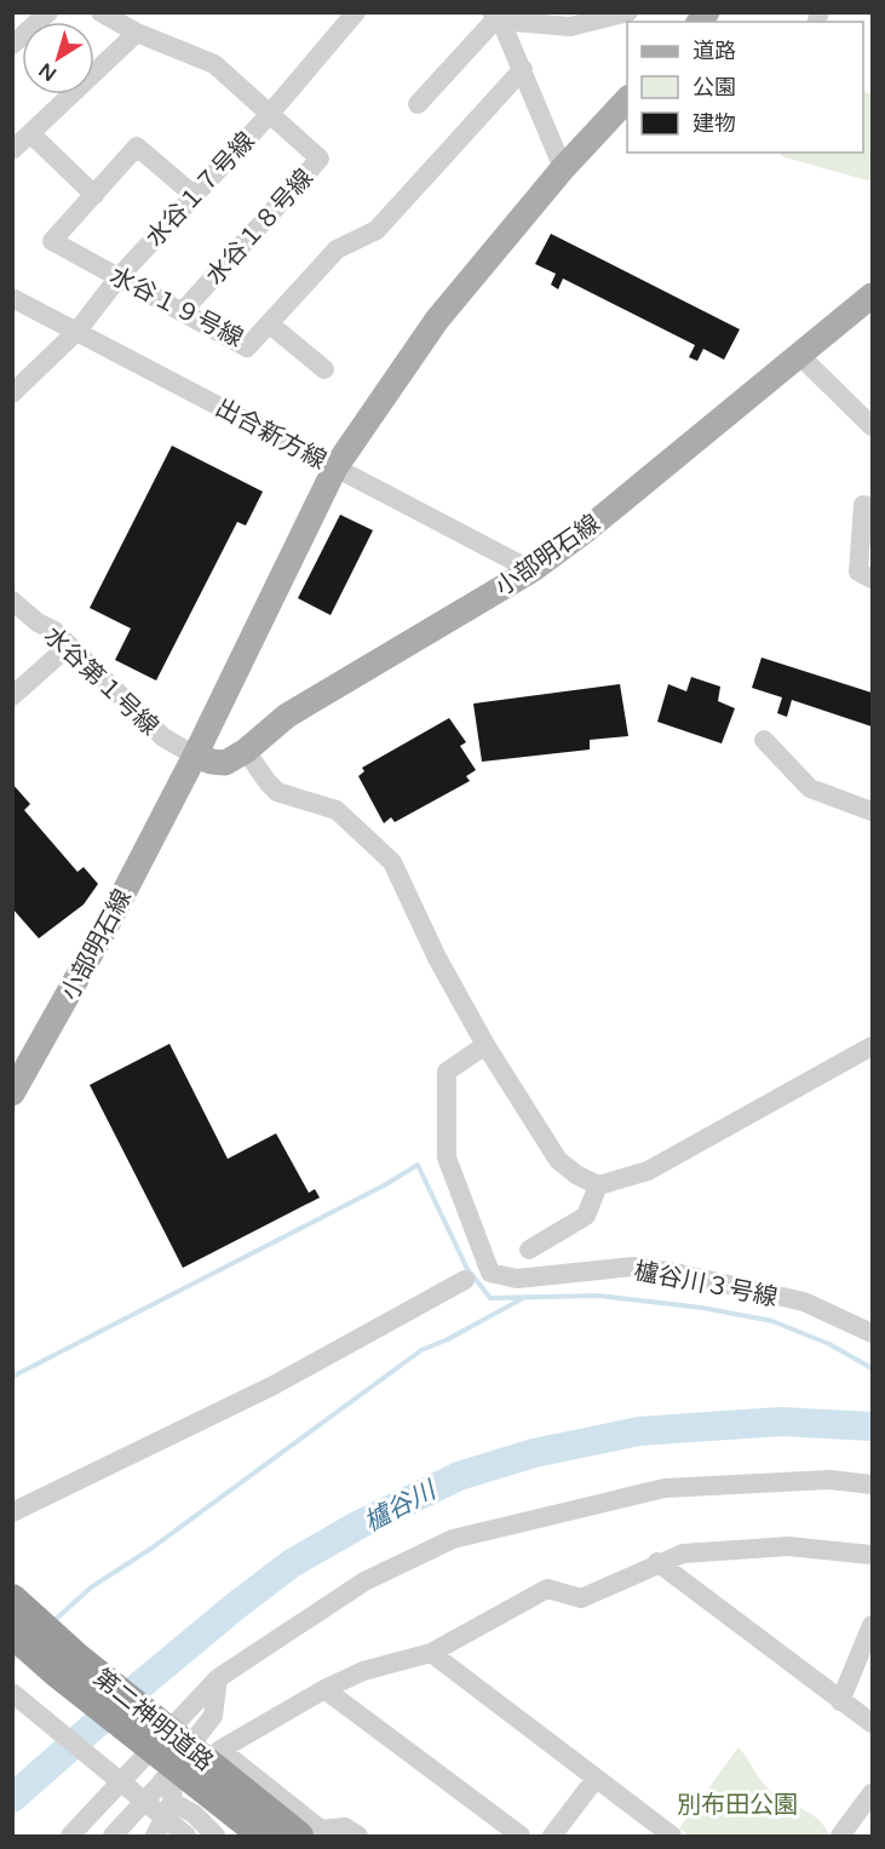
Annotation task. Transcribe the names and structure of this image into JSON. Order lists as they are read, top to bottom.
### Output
{
  "streets": {
    "highway": ["第二神明道路"],
    "main road": ["小部明石線"],
    "street": [
      "水谷１７号線",
      "水谷１８号線",
      "水谷１９号線",
      "出合新方線",
      "水谷第１号線",
      "櫨谷川３号線"
    ]
  },
  "crossings": [
    ["水谷１７号線", "水谷１８号線"],
    ["水谷１７号線", "水谷１９号線"],
    ["水谷１７号線", "出合新方線"],
    ["水谷１８号線", "水谷１９号線"],
    ["出合新方線", "小部明石線"],
    ["小部明石線", "水谷第１号線"]
  ],
  "water": ["櫨谷川"],
  "parks": ["別布田公園"],
  "legend": ["道路", "公園", "建物"],
  "north": "bottom left"
}
